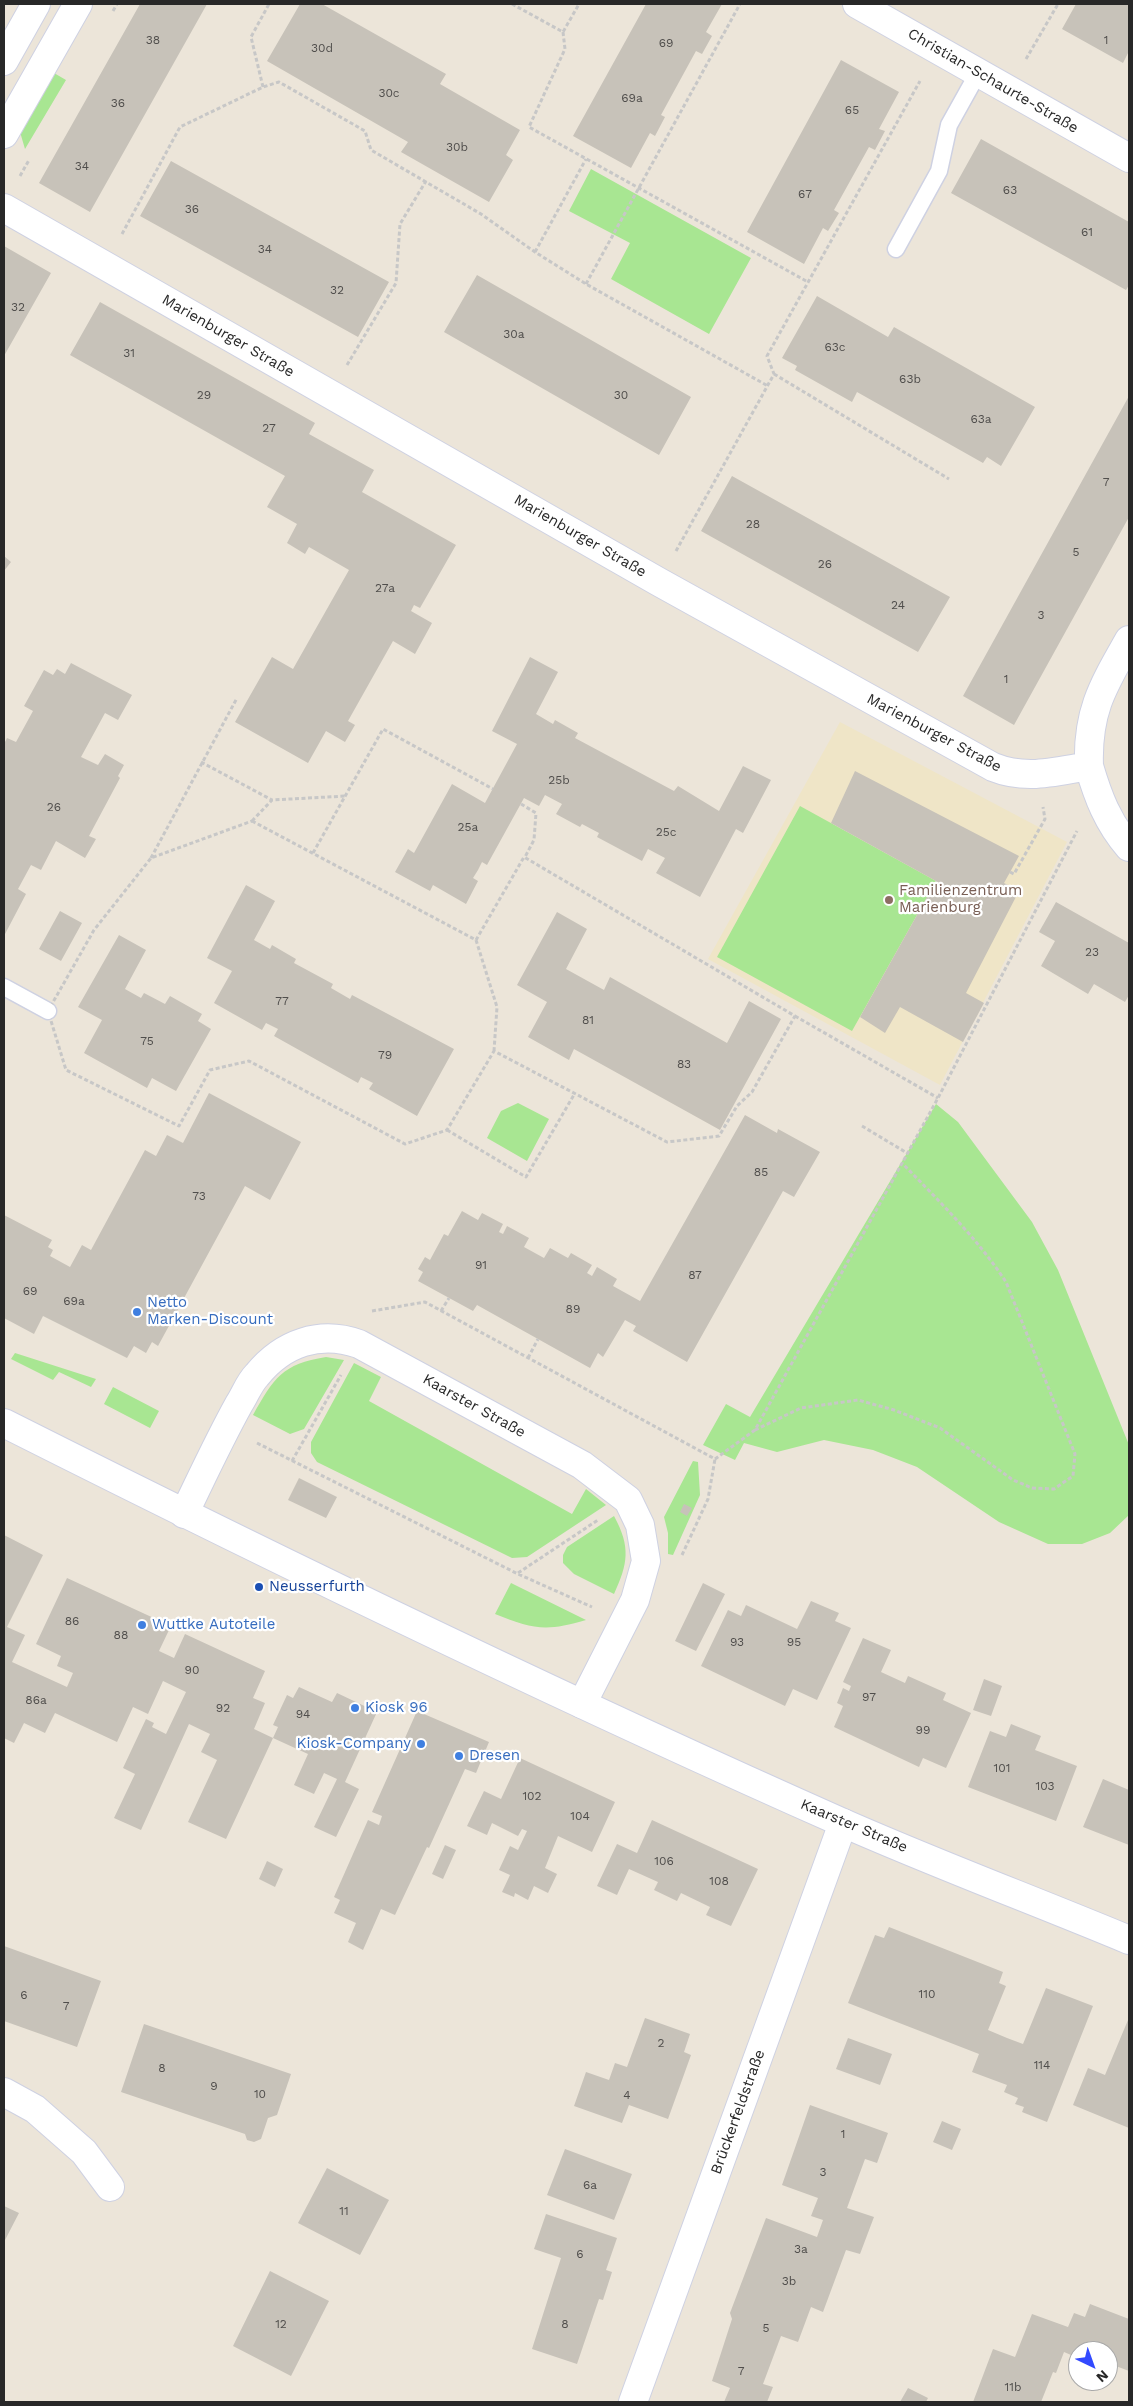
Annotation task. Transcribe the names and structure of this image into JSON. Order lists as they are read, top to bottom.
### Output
{
  "streets": {
    "street": [
      "Christian-Schaurte-Straße",
      "Marienburger Straße",
      "Kaarster Straße",
      "Brückerfeldstraße"
    ]
  },
  "crossings": [
    ["Kaarster Straße", "Brückerfeldstraße"]
  ],
  "places": [
    "Familienzentrum Marienburg",
    "Netto Marken-Discount",
    "Neusserfurth",
    "Wuttke Autoteile",
    "Kiosk 96",
    "Kiosk-Company",
    "Dresen"
  ],
  "house_numbers": [
    "38",
    "1",
    "69",
    "30d",
    "30c",
    "69a",
    "36",
    "65",
    "30b",
    "34",
    "63",
    "67",
    "36",
    "61",
    "34",
    "32",
    "32",
    "30a",
    "63c",
    "31",
    "63b",
    "29",
    "30",
    "63a",
    "27",
    "7",
    "28",
    "5",
    "26",
    "27a",
    "24",
    "3",
    "1",
    "25b",
    "26",
    "25a",
    "25c",
    "23",
    "77",
    "81",
    "75",
    "79",
    "83",
    "85",
    "73",
    "91",
    "87",
    "69",
    "69a",
    "89",
    "86",
    "88",
    "93",
    "95",
    "90",
    "97",
    "86a",
    "92",
    "94",
    "99",
    "101",
    "103",
    "102",
    "104",
    "106",
    "108",
    "110",
    "6",
    "7",
    "2",
    "114",
    "8",
    "9",
    "10",
    "4",
    "1",
    "3",
    "6a",
    "11",
    "3a",
    "6",
    "3b",
    "12",
    "8",
    "5",
    "7",
    "11b"
  ],
  "north": "bottom right"
}
